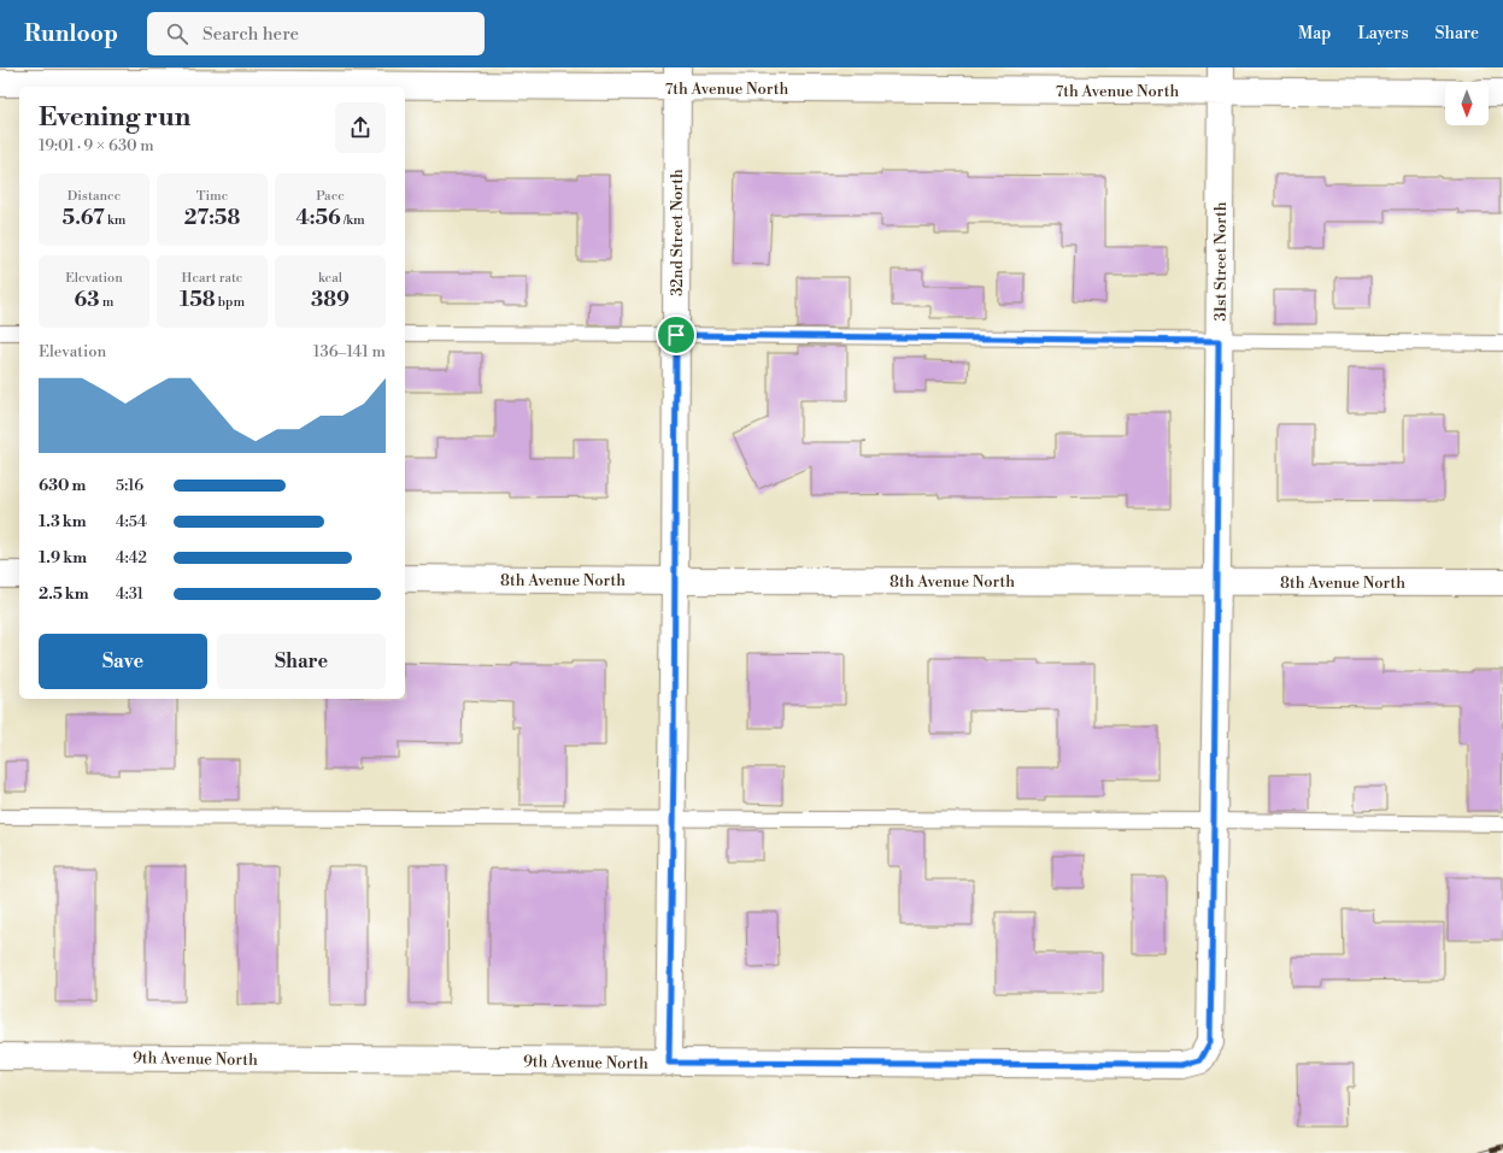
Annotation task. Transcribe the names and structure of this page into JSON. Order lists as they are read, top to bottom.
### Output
{
  "streets": {
    "street": [
      "7th Avenue North",
      "32nd Street North",
      "31st Street North",
      "8th Avenue North",
      "9th Avenue North"
    ]
  },
  "crossings": [
    ["7th Avenue North", "32nd Street North"],
    ["7th Avenue North", "31st Street North"],
    ["32nd Street North", "8th Avenue North"],
    ["32nd Street North", "9th Avenue North"],
    ["31st Street North", "8th Avenue North"],
    ["31st Street North", "9th Avenue North"]
  ],
  "north": "bottom",
  "page": {
    "header": "Runloop",
    "search": "Search here",
    "nav": ["Map", "Layers", "Share"],
    "heading": ["Evening run", "19:01 · 9 × 630 m"],
    "stats": [
      ["Distance", "5.67 km"],
      ["Time", "27:58"],
      ["Pace", "4:56 /km"],
      ["Elevation", "63 m"],
      ["Heart rate", "158 bpm"],
      ["kcal", "389"]
    ],
    "chart": ["Elevation", "136–141 m"],
    "list": [
      {
        "name": "630 m",
        "note": "5:16"
      },
      {
        "name": "1.3 km",
        "note": "4:54"
      },
      {
        "name": "1.9 km",
        "note": "4:42"
      },
      {
        "name": "2.5 km",
        "note": "4:31"
      }
    ],
    "buttons": ["Save", "Share"]
  }
}
